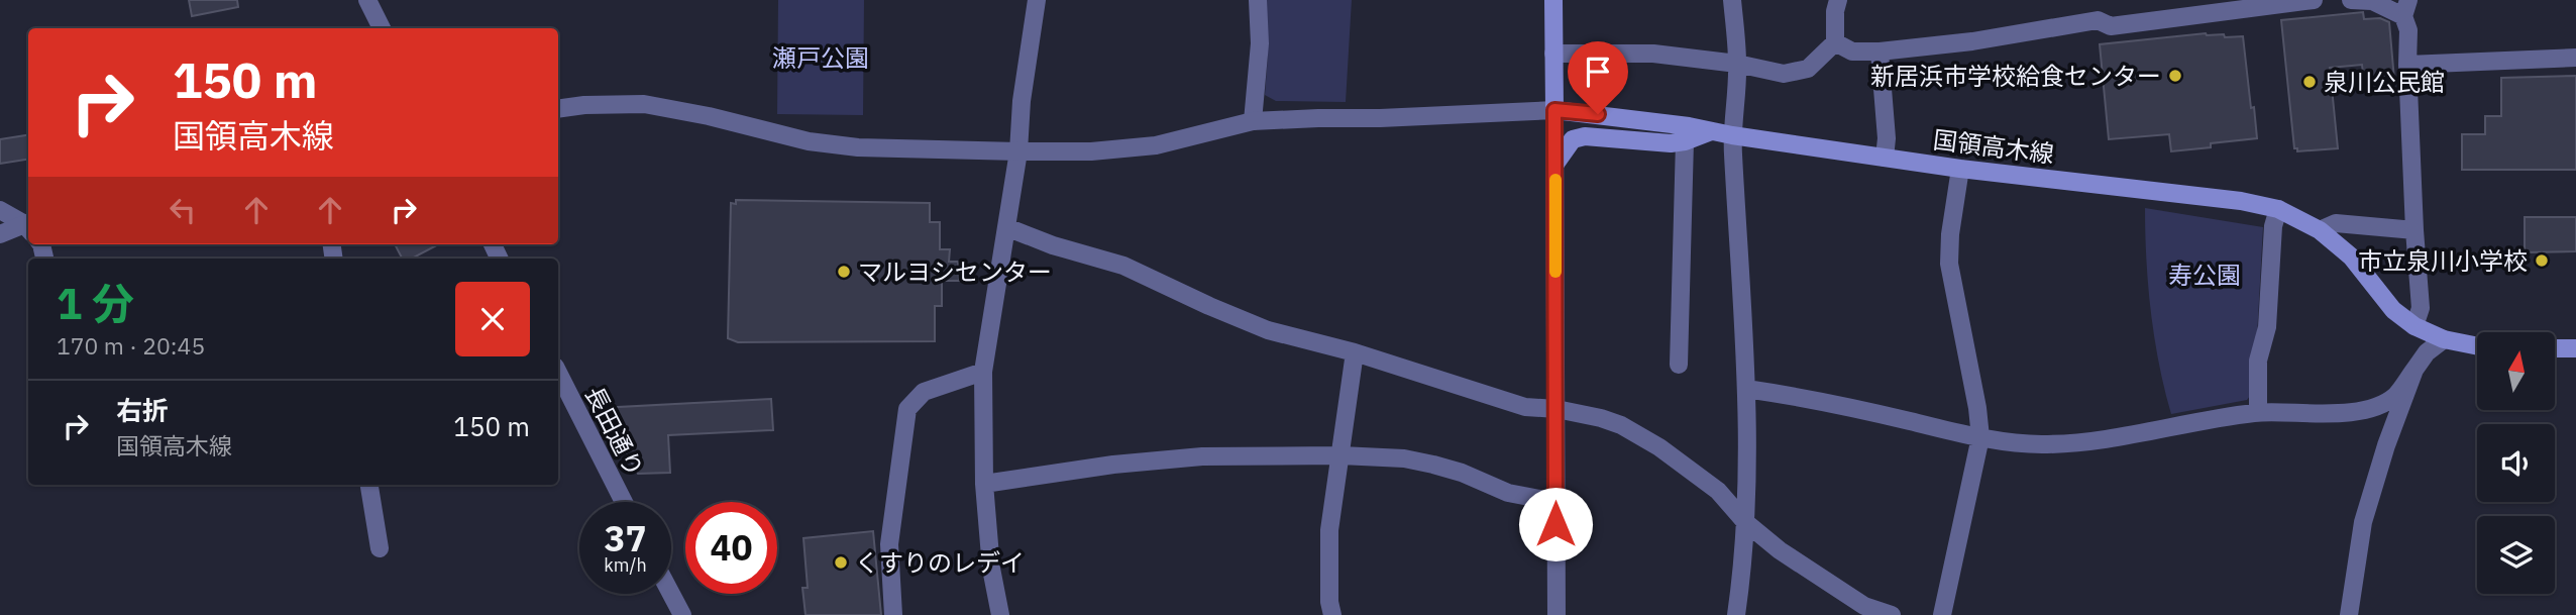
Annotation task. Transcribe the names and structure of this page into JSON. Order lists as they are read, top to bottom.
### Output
{
  "streets": {
    "main road": ["国領高木線"],
    "street": ["長田通り"]
  },
  "parks": ["瀬戸公園", "寿公園"],
  "places": [
    "新居浜市学校給食センター",
    "泉川公民館",
    "市立泉川小学校",
    "マルヨシセンター",
    "くすりのレデイ"
  ],
  "north": "top",
  "page": {
    "turn": ["150 m", "国領高木線"],
    "heading": ["1 分", "170 m · 20:45"],
    "list": [
      {
        "name": "右折",
        "note": "国領高木線",
        "value": "150 m"
      }
    ],
    "speed": "37 km/h",
    "limit": "40"
  }
}
